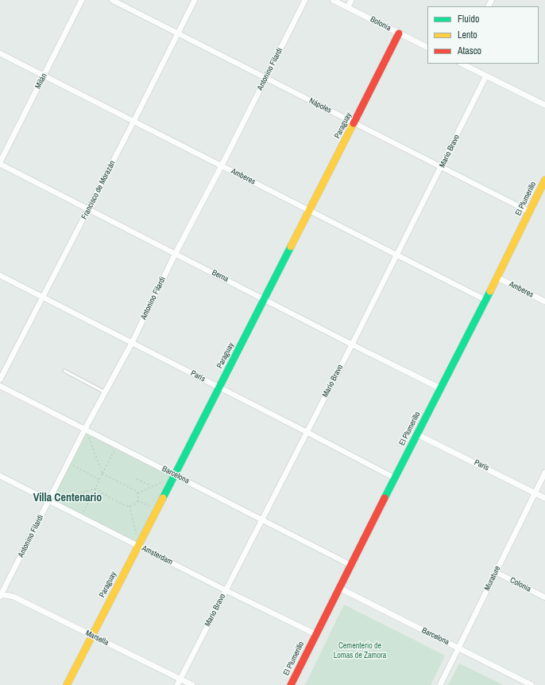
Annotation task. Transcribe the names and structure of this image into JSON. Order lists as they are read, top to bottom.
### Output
{
  "streets": {
    "street": [
      "Bolonia",
      "Antonino Filardi",
      "Milán",
      "Nápoles",
      "Paraguay",
      "Mario Bravo",
      "Amberes",
      "Francisco de Morazán",
      "El Plumerillo",
      "Berna",
      "París",
      "Barcelona",
      "Amsterdam",
      "Murature",
      "Colonia",
      "Marsella"
    ]
  },
  "crossings": [
    ["Bolonia", "Paraguay"],
    ["Antonino Filardi", "Nápoles"],
    ["Antonino Filardi", "Amberes"],
    ["Antonino Filardi", "Berna"],
    ["Antonino Filardi", "París"],
    ["Antonino Filardi", "Barcelona"],
    ["Antonino Filardi", "Amsterdam"],
    ["Antonino Filardi", "Marsella"],
    ["Milán", "Amberes"],
    ["Milán", "Berna"],
    ["Nápoles", "Paraguay"],
    ["Nápoles", "Mario Bravo"],
    ["Nápoles", "Francisco de Morazán"],
    ["Nápoles", "El Plumerillo"],
    ["Paraguay", "Amberes"],
    ["Paraguay", "Berna"],
    ["Paraguay", "París"],
    ["Paraguay", "Barcelona"],
    ["Paraguay", "Amsterdam"],
    ["Paraguay", "Marsella"],
    ["Mario Bravo", "Amberes"],
    ["Mario Bravo", "Berna"],
    ["Mario Bravo", "París"],
    ["Mario Bravo", "Barcelona"],
    ["Mario Bravo", "Amsterdam"],
    ["Mario Bravo", "Marsella"],
    ["Amberes", "Francisco de Morazán"],
    ["Amberes", "El Plumerillo"],
    ["Francisco de Morazán", "Berna"],
    ["Francisco de Morazán", "París"],
    ["El Plumerillo", "Berna"],
    ["El Plumerillo", "París"],
    ["El Plumerillo", "Barcelona"],
    ["El Plumerillo", "Amsterdam"],
    ["París", "Murature"],
    ["Barcelona", "Murature"],
    ["Murature", "Colonia"]
  ],
  "districts": ["Villa Centenario"],
  "parks": ["Cementerio de Lomas de Zamora"],
  "legend": ["Fluido", "Lento", "Atasco"]
}
